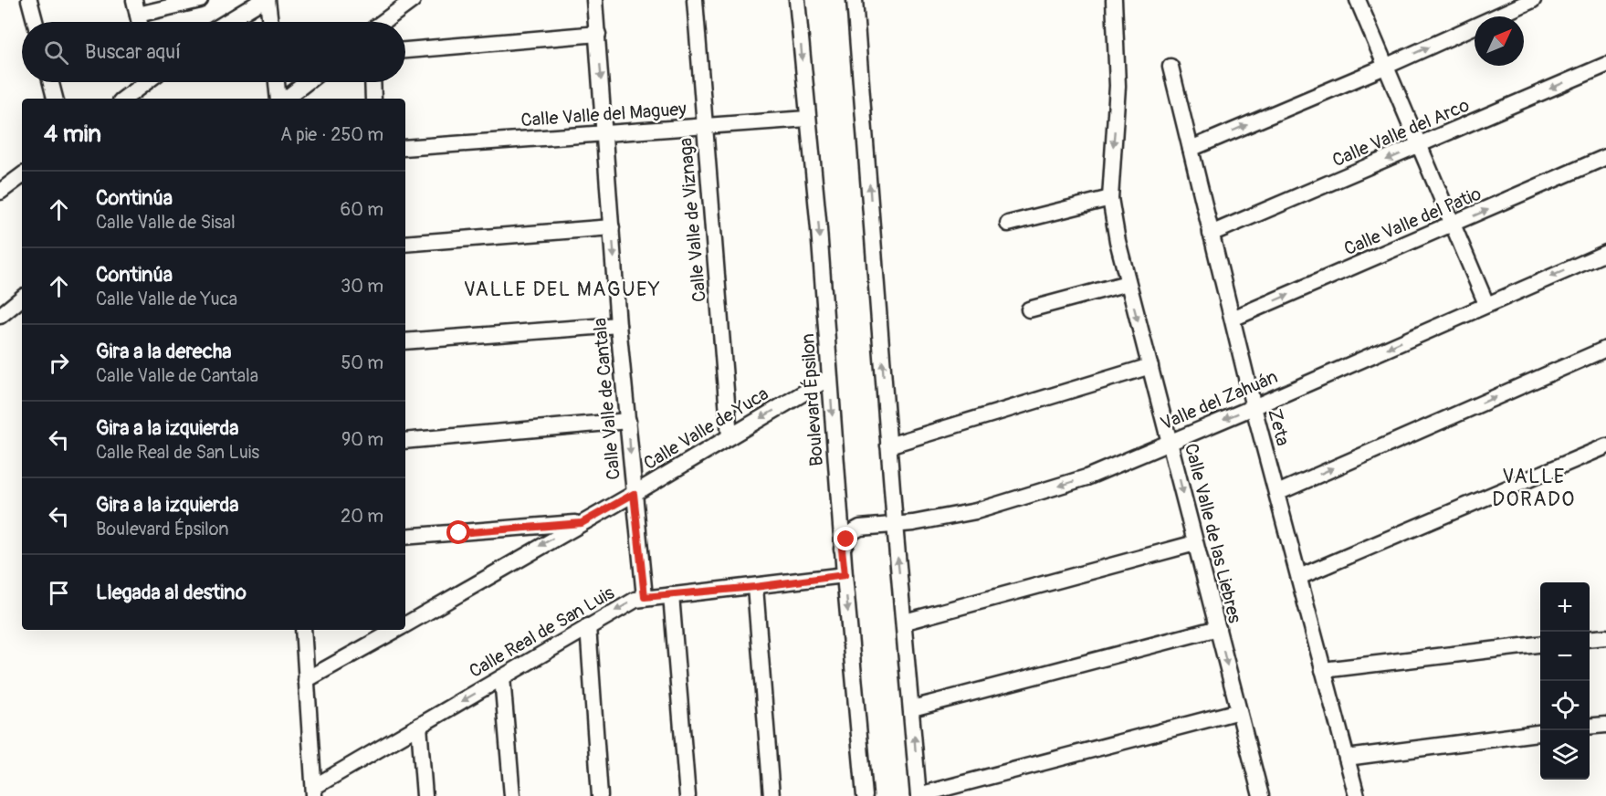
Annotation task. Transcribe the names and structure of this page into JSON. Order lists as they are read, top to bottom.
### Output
{
  "streets": {
    "street": [
      "Calle Valle del Maguey",
      "Calle Valle del Arco",
      "Calle Valle de Viznaga",
      "Calle Valle del Patio",
      "Calle Valle de Cantala",
      "Boulevard Épsilon",
      "Valle del Zahuán",
      "Zeta",
      "Calle Valle de Yuca",
      "Calle Valle de las Liebres",
      "Calle Real de San Luis"
    ]
  },
  "crossings": [
    ["Calle Valle del Maguey", "Calle Valle de Viznaga"],
    ["Calle Valle del Maguey", "Calle Valle de Cantala"],
    ["Calle Valle del Maguey", "Boulevard Épsilon"],
    ["Calle Valle del Arco", "Zeta"],
    ["Calle Valle de Viznaga", "Calle Valle de Yuca"],
    ["Calle Valle del Patio", "Zeta"],
    ["Calle Valle de Cantala", "Calle Valle de Yuca"],
    ["Calle Valle de Cantala", "Calle Real de San Luis"],
    ["Boulevard Épsilon", "Valle del Zahuán"],
    ["Boulevard Épsilon", "Calle Valle de Yuca"],
    ["Boulevard Épsilon", "Calle Real de San Luis"],
    ["Valle del Zahuán", "Zeta"],
    ["Valle del Zahuán", "Calle Valle de las Liebres"]
  ],
  "one_way": ["Calle Valle del Patio", "Calle Valle de Cantala", "Calle Valle de las Liebres"],
  "districts": ["VALLE DEL MAGUEY", "VALLE DORADO"],
  "north": "top right",
  "page": {
    "search": "Buscar aquí",
    "heading": ["4 min", "A pie · 250 m"],
    "list": [
      ["Continúa", "Calle Valle de Sisal", "60 m"],
      ["Continúa", "Calle Valle de Yuca", "30 m"],
      ["Gira a la derecha", "Calle Valle de Cantala", "50 m"],
      ["Gira a la izquierda", "Calle Real de San Luis", "90 m"],
      ["Gira a la izquierda", "Boulevard Épsilon", "20 m"],
      "Llegada al destino"
    ],
    "map_buttons": ["+", "−"]
  }
}
